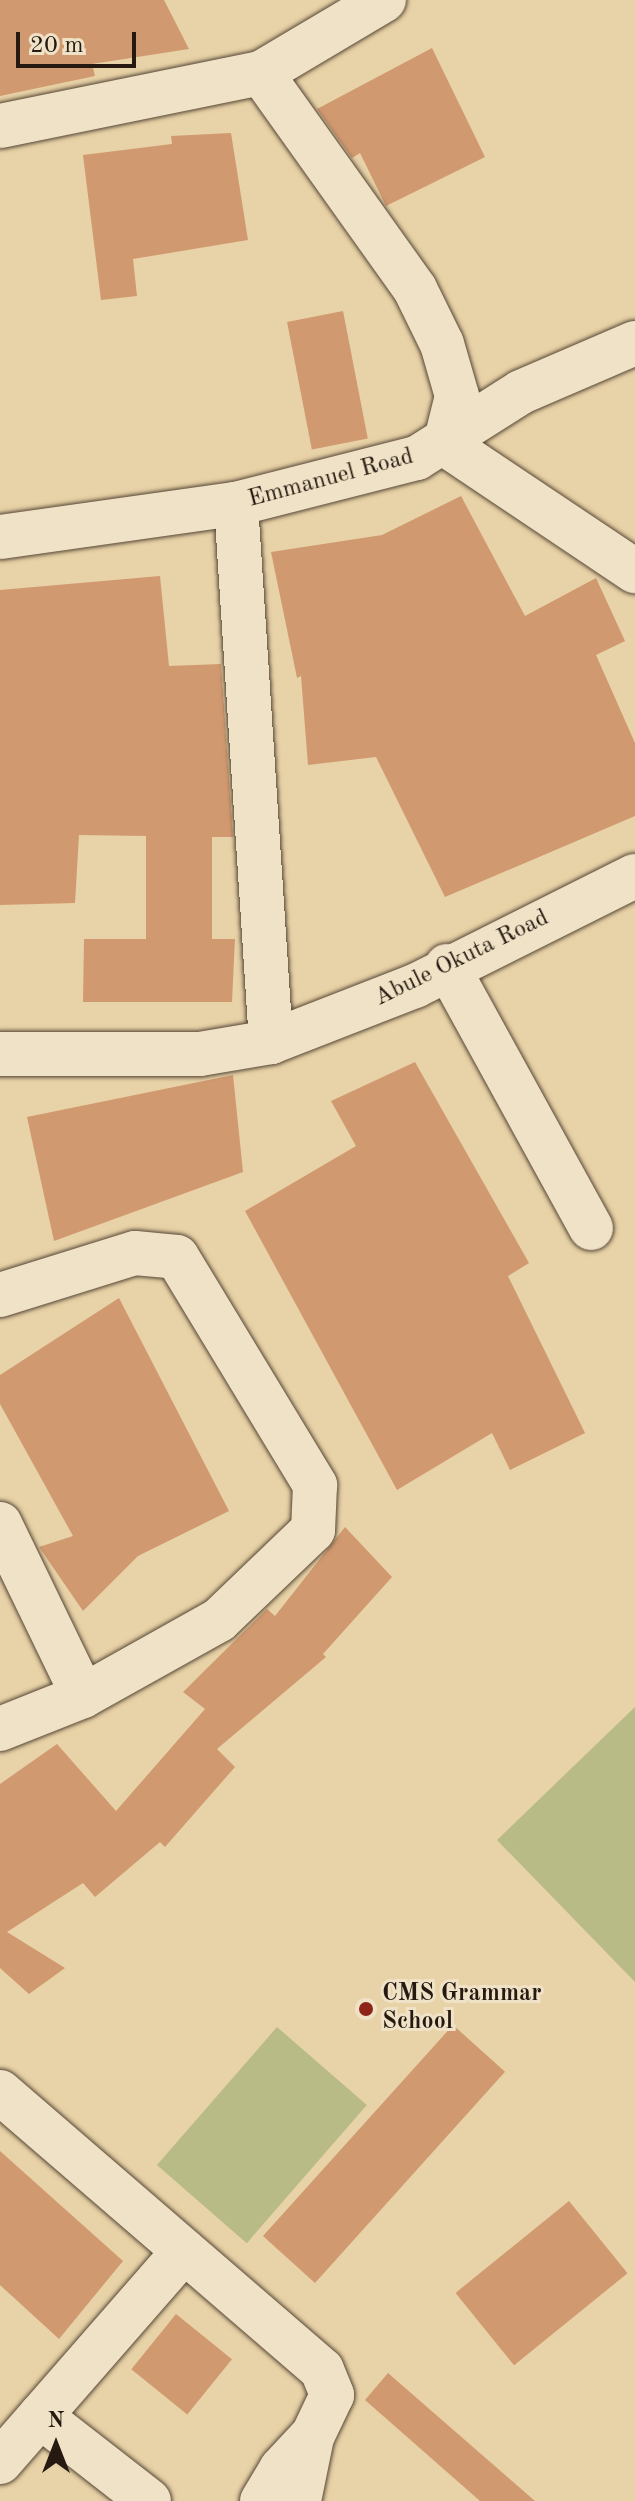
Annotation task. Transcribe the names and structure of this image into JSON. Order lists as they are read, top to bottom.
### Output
{
  "streets": {
    "street": ["Emmanuel Road", "Abule Okuta Road"]
  },
  "places": ["CMS Grammar School"],
  "scale_bar": "20 m",
  "north": "top"
}
